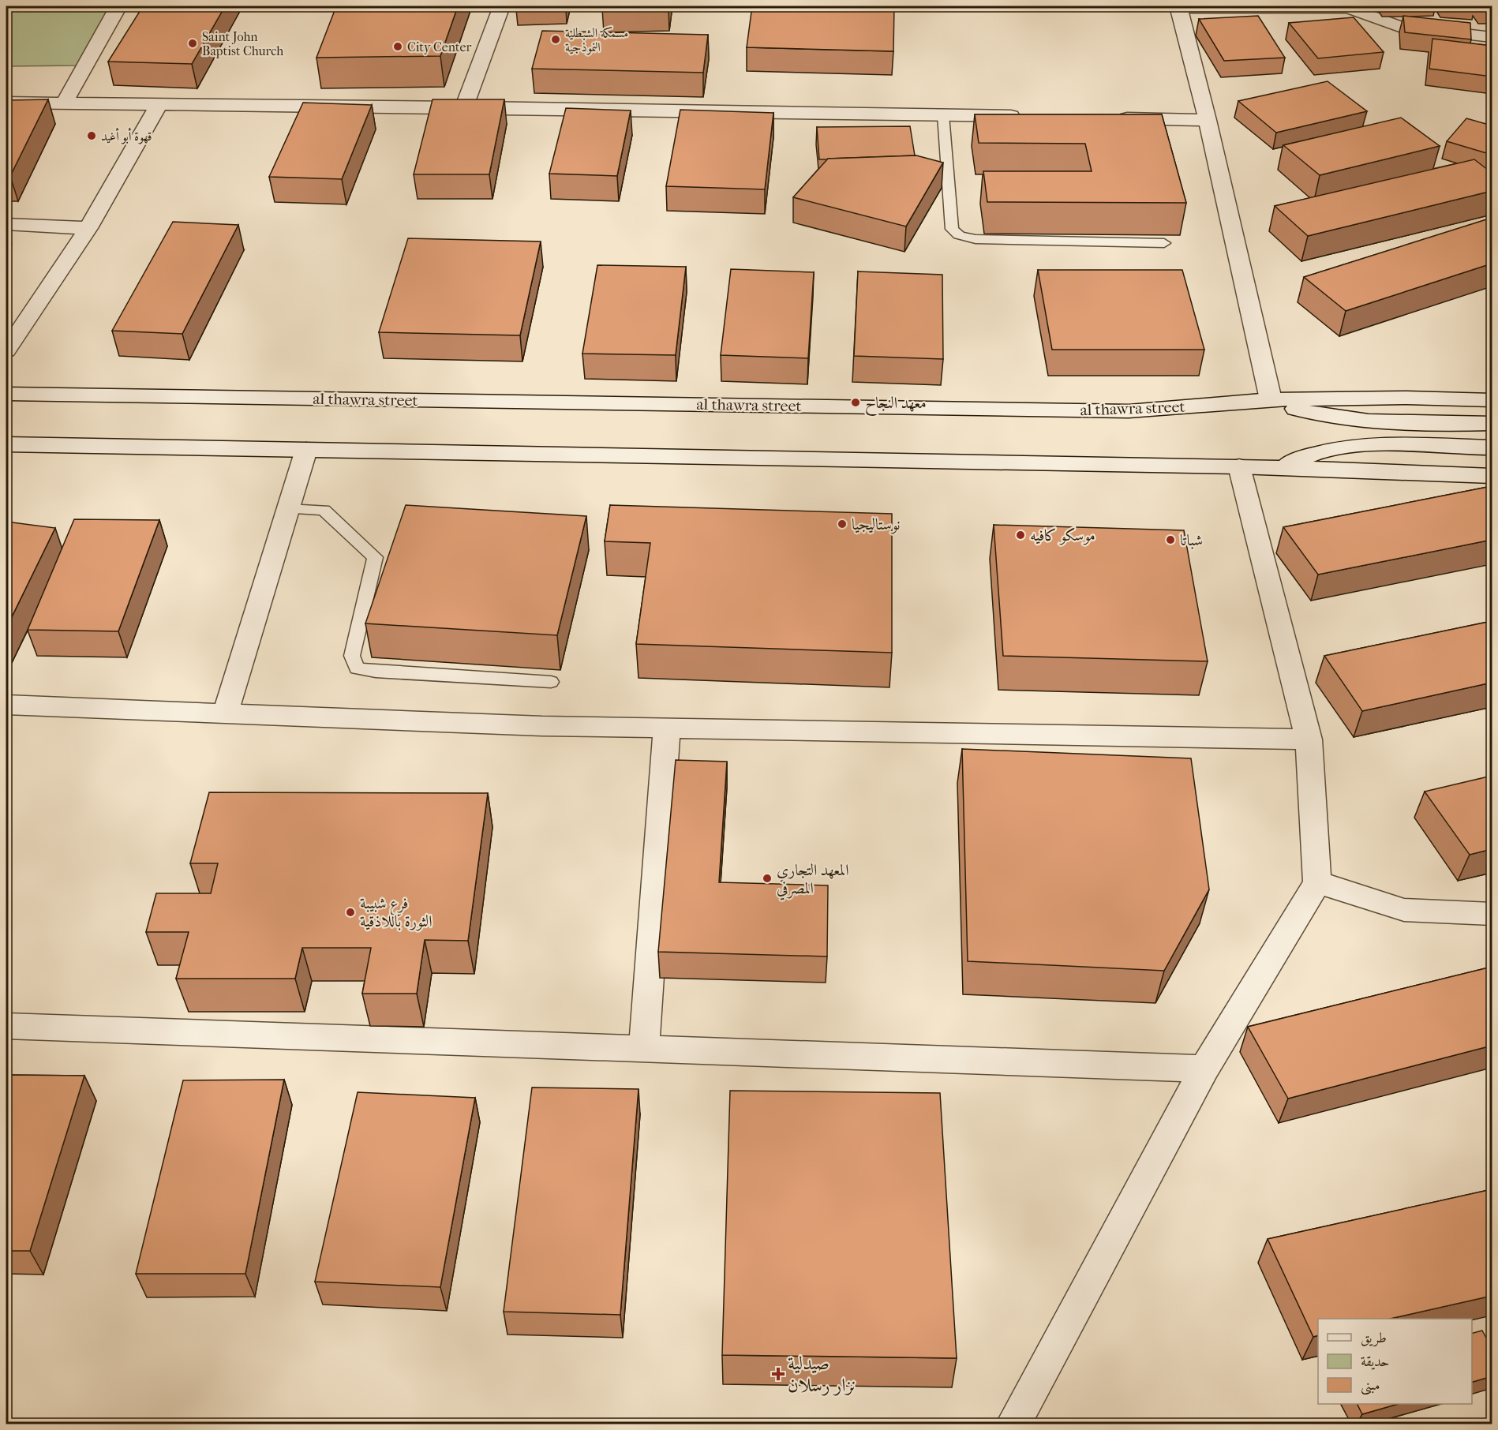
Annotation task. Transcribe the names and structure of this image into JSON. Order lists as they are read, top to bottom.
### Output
{
  "streets": {
    "street": ["al thawra street"]
  },
  "places": {
    "other": [
      "مسمكة الشبطلية النموذجية",
      "Saint John Baptist Church",
      "City Center",
      "قهوة أبو أغيد",
      "معهد النجاح",
      "نوستاليجيا",
      "موسكو كافيه",
      "شباتا",
      "المعهد التجاري المصرفي",
      "فرع شبيبة الثورة باللاذقية"
    ],
    "health": ["صيدلية نزار رسلان"]
  },
  "legend": ["طريق", "حديقة", "مبنى"]
}
